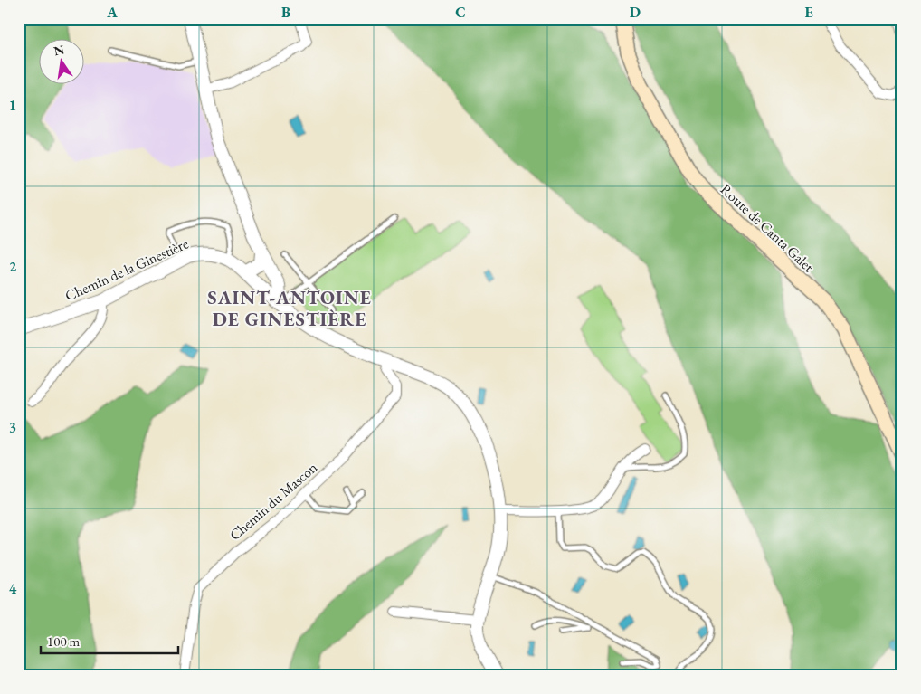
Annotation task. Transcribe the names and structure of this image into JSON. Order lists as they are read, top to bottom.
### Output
{
  "streets": {
    "main road": ["Route de Canta Galet"],
    "street": ["Chemin de la Ginestière", "Chemin du Mascon"]
  },
  "crossings": [
    ["Chemin de la Ginestière", "Chemin du Mascon"]
  ],
  "districts": ["SAINT-ANTOINE DE GINESTIÈRE"],
  "scale_bar": "100 m",
  "north": "top",
  "grid": {
    "columns": [
      "A",
      "B",
      "C",
      "D",
      "E"
    ],
    "rows": [
      "1",
      "2",
      "3",
      "4"
    ]
  }
}
